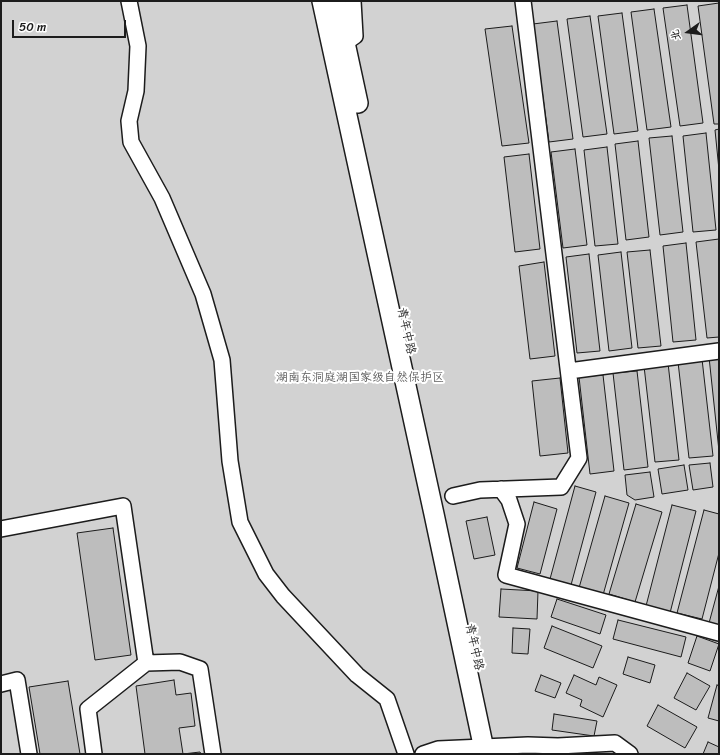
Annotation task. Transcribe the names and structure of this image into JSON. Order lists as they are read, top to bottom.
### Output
{
  "streets": {
    "main road": ["青年中路"]
  },
  "parks": ["湖南东洞庭湖国家级自然保护区"],
  "scale_bar": "50 m",
  "north": "left"
}
